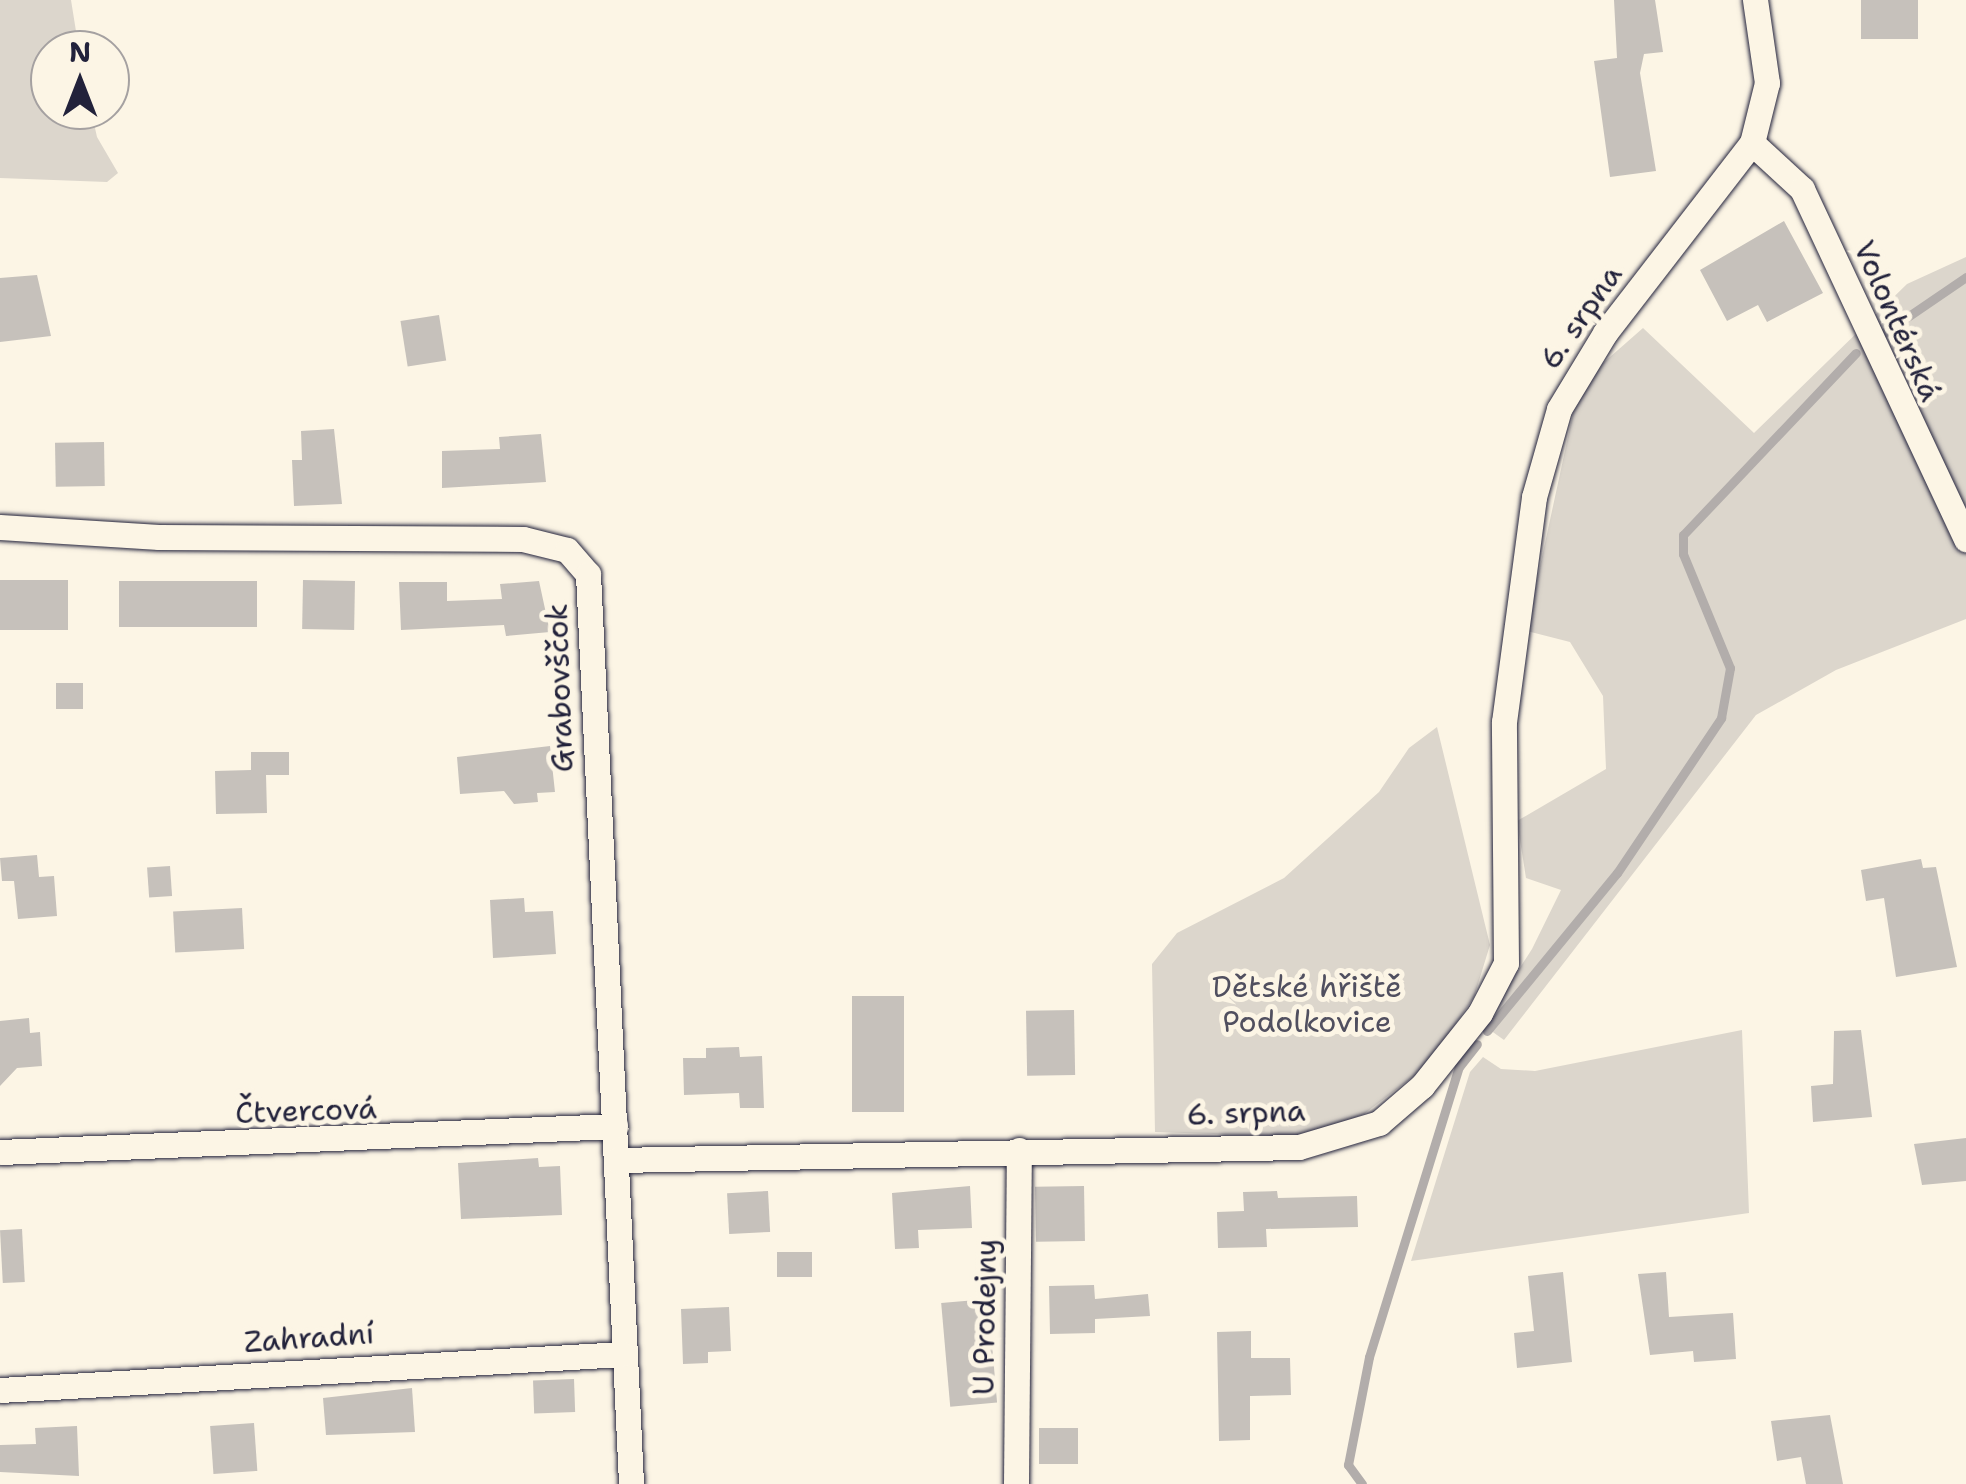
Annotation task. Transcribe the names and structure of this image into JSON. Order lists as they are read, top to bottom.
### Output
{
  "streets": {
    "street": [
      "6. srpna",
      "Volontérská",
      "Grabovščok",
      "Čtvercová",
      "U Prodejny",
      "Zahradní"
    ]
  },
  "crossings": [
    ["6. srpna", "Volontérská"],
    ["6. srpna", "Grabovščok"],
    ["6. srpna", "U Prodejny"],
    ["Grabovščok", "Čtvercová"]
  ],
  "parks": ["Dětské hřiště Podolkovice"],
  "north": "top"
}
